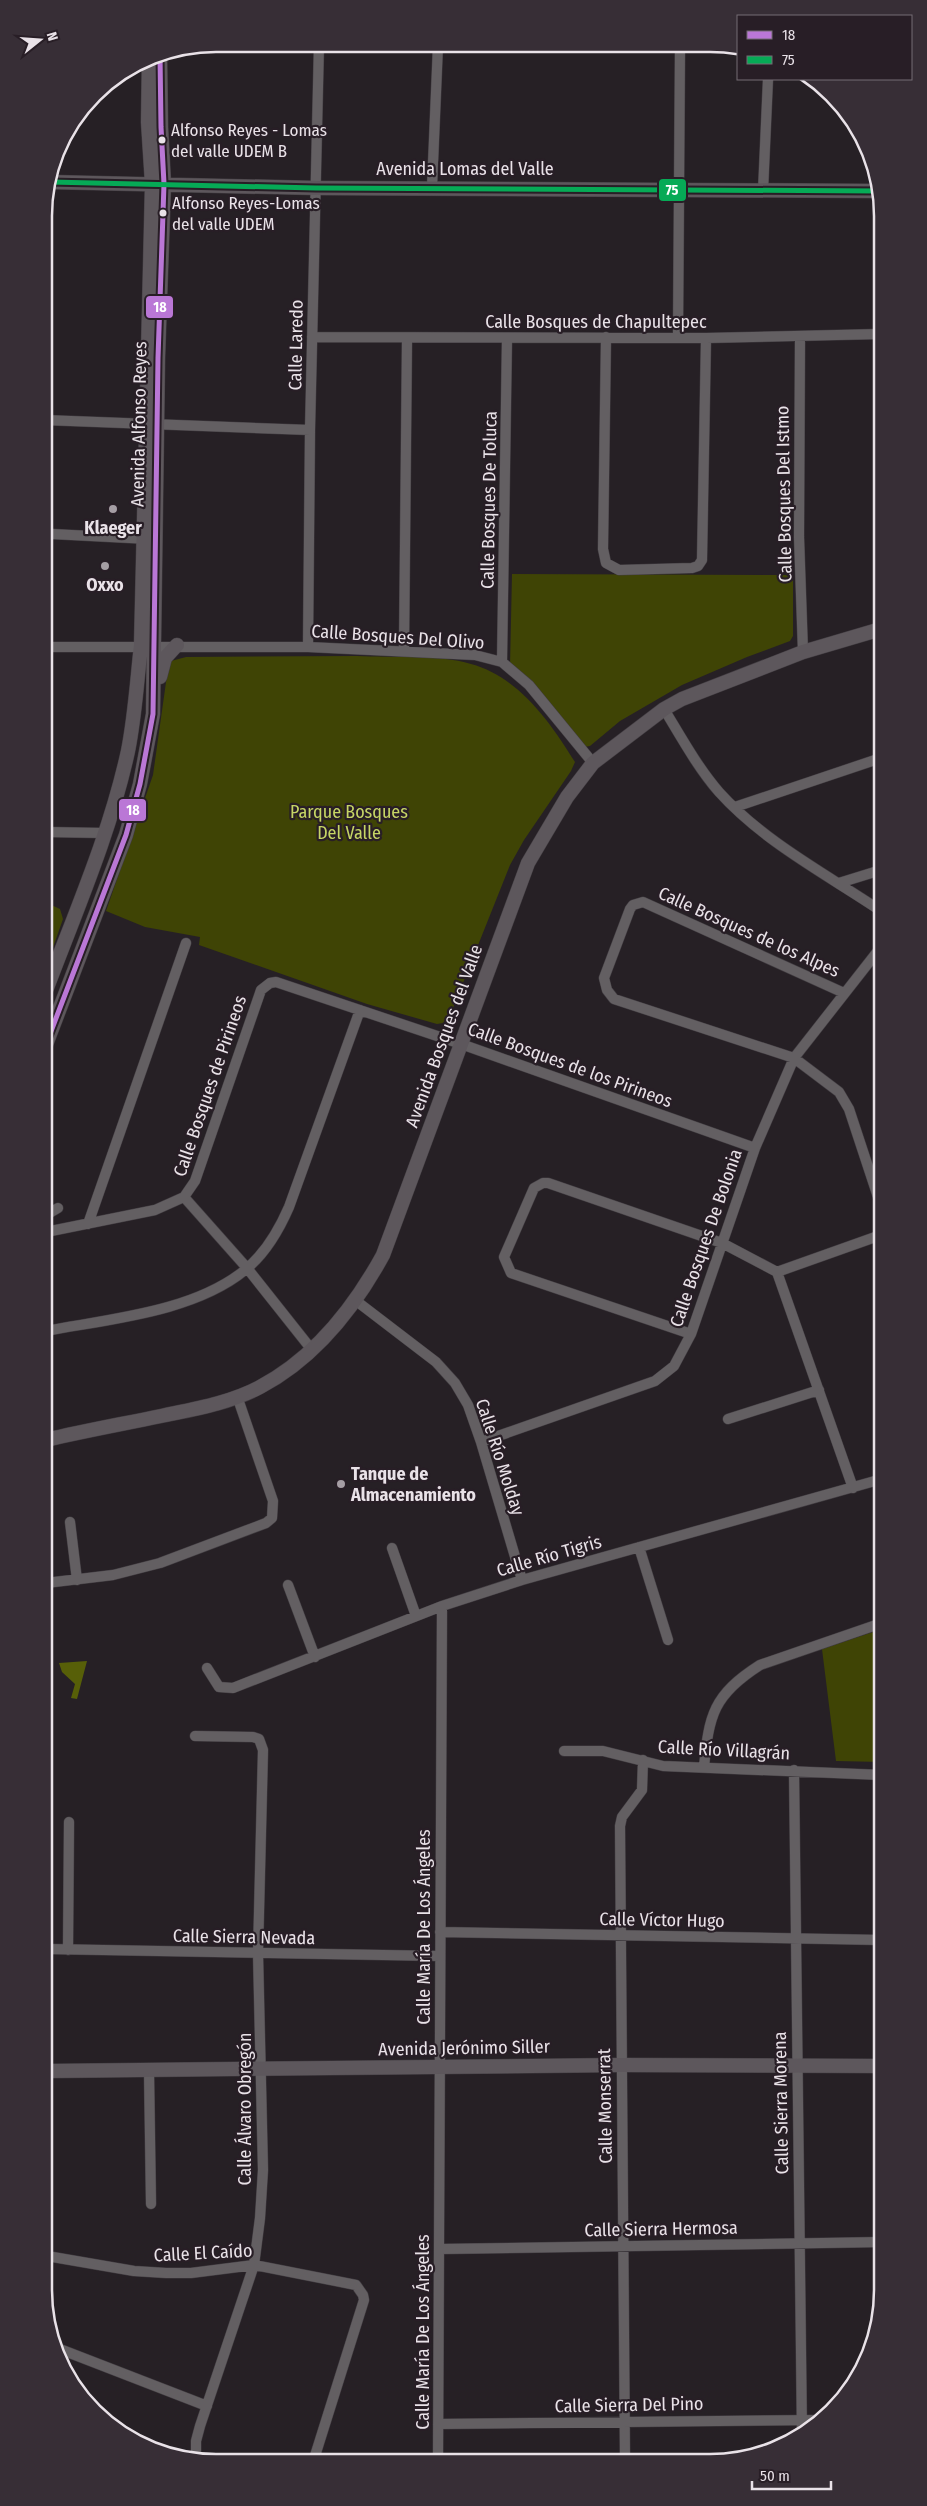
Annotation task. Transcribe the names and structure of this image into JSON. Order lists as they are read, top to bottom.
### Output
{
  "streets": {
    "street": [
      "Avenida Lomas del Valle",
      "Calle Bosques de Chapultepec",
      "Calle Laredo",
      "Avenida Alfonso Reyes",
      "Calle Bosques Del Istmo",
      "Calle Bosques De Toluca",
      "Calle Bosques Del Olivo",
      "Calle Bosques de los Alpes",
      "Avenida Bosques del Valle",
      "Calle Bosques de los Pirineos",
      "Calle Bosques de Pirineos",
      "Calle Bosques De Bolonia",
      "Calle Río Molday",
      "Calle Río Tigris",
      "Calle Río Villagrán",
      "Calle Víctor Hugo",
      "Calle María De Los Ángeles",
      "Calle Sierra Nevada",
      "Avenida Jerónimo Siller",
      "Calle Sierra Morena",
      "Calle Monserrat",
      "Calle Álvaro Obregón",
      "Calle Sierra Hermosa",
      "Calle El Caído",
      "Calle Sierra Del Pino"
    ]
  },
  "crossings": [
    ["Avenida Lomas del Valle", "Calle Laredo"],
    ["Avenida Lomas del Valle", "Avenida Alfonso Reyes"],
    ["Calle Bosques de Chapultepec", "Calle Laredo"],
    ["Calle Bosques de Chapultepec", "Calle Bosques Del Istmo"],
    ["Calle Bosques de Chapultepec", "Calle Bosques De Toluca"],
    ["Calle Laredo", "Calle Bosques Del Olivo"],
    ["Avenida Alfonso Reyes", "Calle Bosques Del Olivo"],
    ["Calle Bosques Del Istmo", "Avenida Bosques del Valle"],
    ["Calle Bosques De Toluca", "Calle Bosques Del Olivo"],
    ["Calle Bosques Del Olivo", "Avenida Bosques del Valle"],
    ["Calle Bosques de los Alpes", "Calle Bosques De Bolonia"],
    ["Avenida Bosques del Valle", "Calle Bosques de los Pirineos"],
    ["Avenida Bosques del Valle", "Calle Río Molday"],
    ["Calle Bosques de los Pirineos", "Calle Bosques de Pirineos"],
    ["Calle Bosques de los Pirineos", "Calle Bosques De Bolonia"],
    ["Calle Bosques De Bolonia", "Calle Río Molday"],
    ["Calle Río Molday", "Calle Río Tigris"],
    ["Calle Río Tigris", "Calle María De Los Ángeles"],
    ["Calle Río Villagrán", "Calle Sierra Morena"],
    ["Calle Río Villagrán", "Calle Monserrat"],
    ["Calle Víctor Hugo", "Calle María De Los Ángeles"],
    ["Calle Víctor Hugo", "Calle Sierra Morena"],
    ["Calle Víctor Hugo", "Calle Monserrat"],
    ["Calle María De Los Ángeles", "Calle Sierra Nevada"],
    ["Calle María De Los Ángeles", "Avenida Jerónimo Siller"],
    ["Calle María De Los Ángeles", "Calle Sierra Hermosa"],
    ["Calle María De Los Ángeles", "Calle Sierra Del Pino"],
    ["Calle Sierra Nevada", "Calle Álvaro Obregón"],
    ["Avenida Jerónimo Siller", "Calle Sierra Morena"],
    ["Avenida Jerónimo Siller", "Calle Monserrat"],
    ["Avenida Jerónimo Siller", "Calle Álvaro Obregón"],
    ["Calle Sierra Morena", "Calle Sierra Hermosa"],
    ["Calle Sierra Morena", "Calle Sierra Del Pino"],
    ["Calle Monserrat", "Calle Sierra Hermosa"],
    ["Calle Monserrat", "Calle Sierra Del Pino"],
    ["Calle Álvaro Obregón", "Calle El Caído"]
  ],
  "parks": ["Parque Bosques Del Valle"],
  "places": [
    "Alfonso Reyes - Lomas del valle UDEM B",
    "Alfonso Reyes-Lomas del valle UDEM",
    "Klaeger",
    "Oxxo",
    "Tanque de Almacenamiento"
  ],
  "lines": ["transit line 18", "transit line 75"],
  "legend": ["18", "75"],
  "scale_bar": "50 m",
  "north": "right"
}
